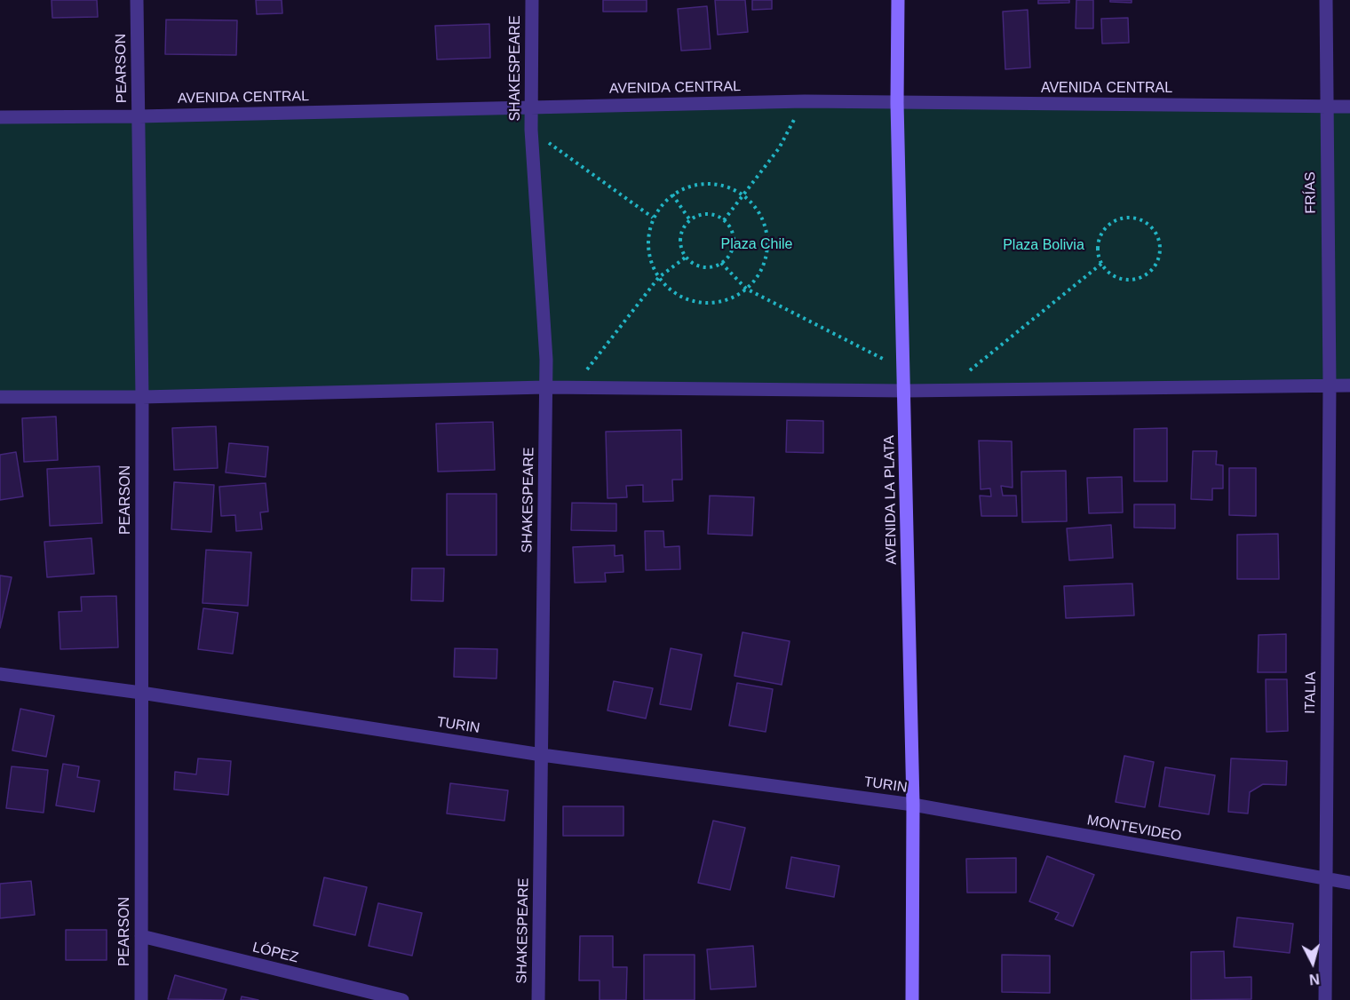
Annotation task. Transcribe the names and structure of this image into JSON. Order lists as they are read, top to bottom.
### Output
{
  "streets": {
    "main road": ["AVENIDA LA PLATA"],
    "street": [
      "PEARSON",
      "SHAKESPEARE",
      "AVENIDA CENTRAL",
      "FRÍAS",
      "ITALIA",
      "TURIN",
      "MONTEVIDEO",
      "LÓPEZ"
    ]
  },
  "crossings": [
    ["PEARSON", "AVENIDA CENTRAL"],
    ["PEARSON", "TURIN"],
    ["PEARSON", "LÓPEZ"],
    ["SHAKESPEARE", "AVENIDA CENTRAL"],
    ["SHAKESPEARE", "TURIN"],
    ["AVENIDA CENTRAL", "FRÍAS"],
    ["AVENIDA CENTRAL", "AVENIDA LA PLATA"],
    ["FRÍAS", "ITALIA"],
    ["AVENIDA LA PLATA", "TURIN"],
    ["AVENIDA LA PLATA", "MONTEVIDEO"],
    ["ITALIA", "MONTEVIDEO"],
    ["TURIN", "MONTEVIDEO"]
  ],
  "parks": ["Plaza Chile", "Plaza Bolivia"],
  "north": "bottom"
}
